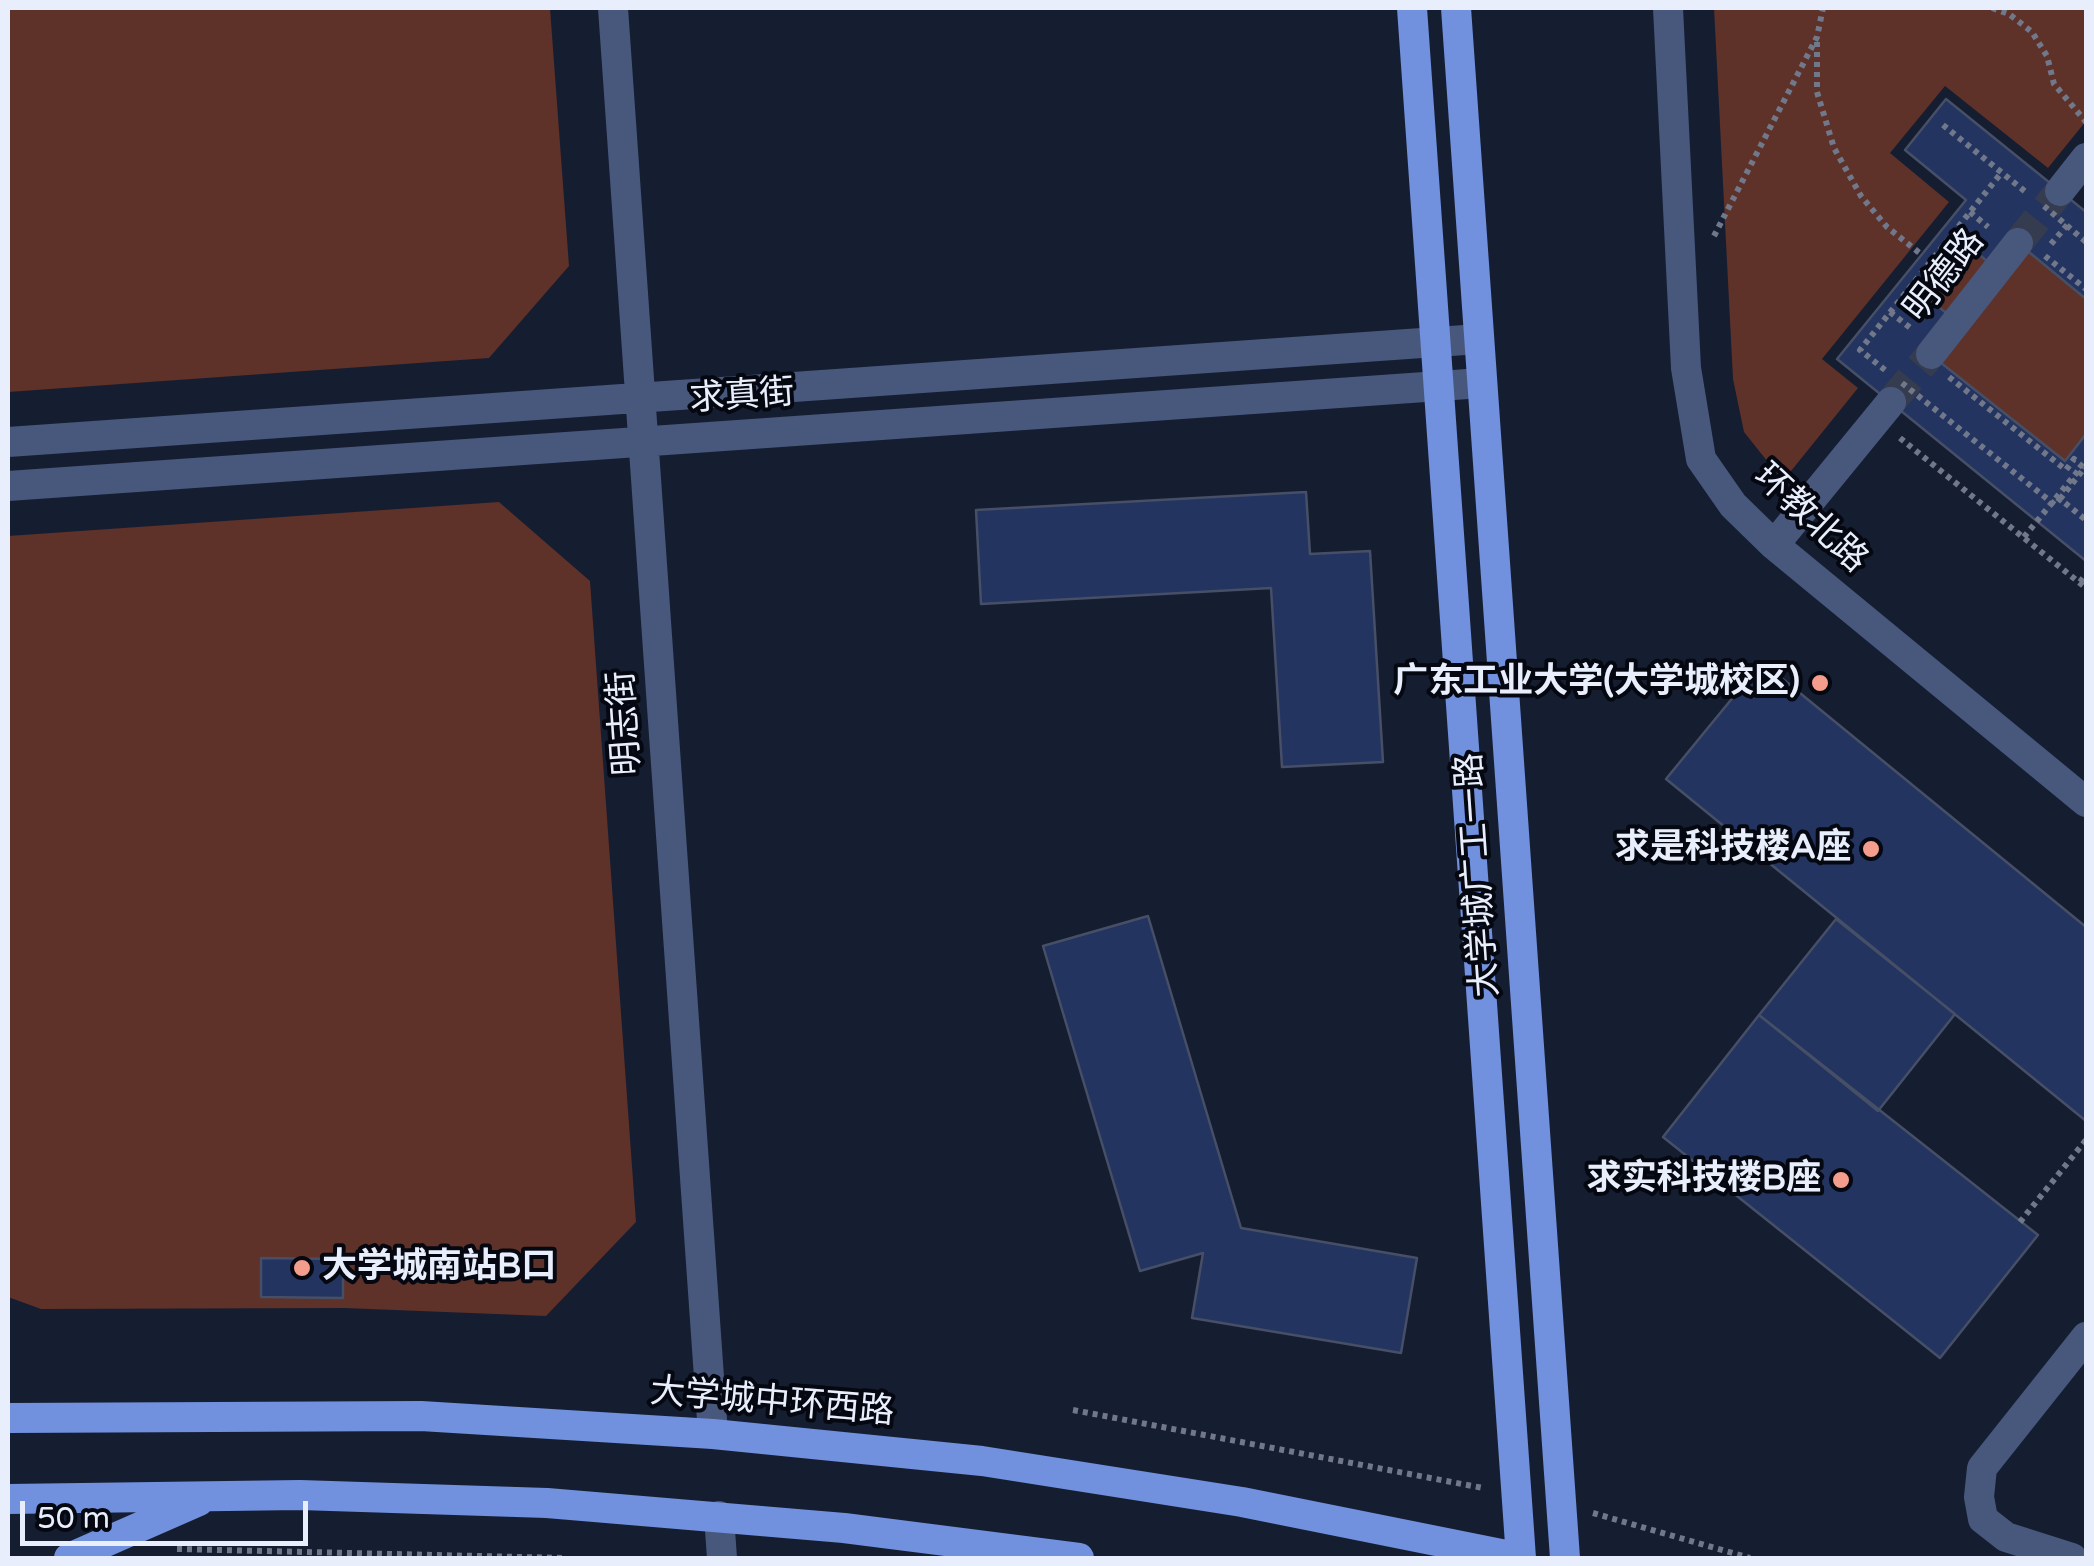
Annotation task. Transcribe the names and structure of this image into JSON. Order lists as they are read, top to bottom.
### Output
{
  "streets": {
    "main road": ["大学城广工一路", "大学城中环西路"],
    "street": [
      "明德路",
      "求真街",
      "环教北路",
      "明志街"
    ]
  },
  "crossings": [
    ["求真街", "明志街"],
    ["求真街", "大学城广工一路"],
    ["明志街", "大学城中环西路"],
    ["大学城广工一路", "大学城中环西路"]
  ],
  "places": [
    "广东工业大学(大学城校区)",
    "求是科技楼A座",
    "求实科技楼B座",
    "大学城南站B口"
  ],
  "scale_bar": "50 m"
}
